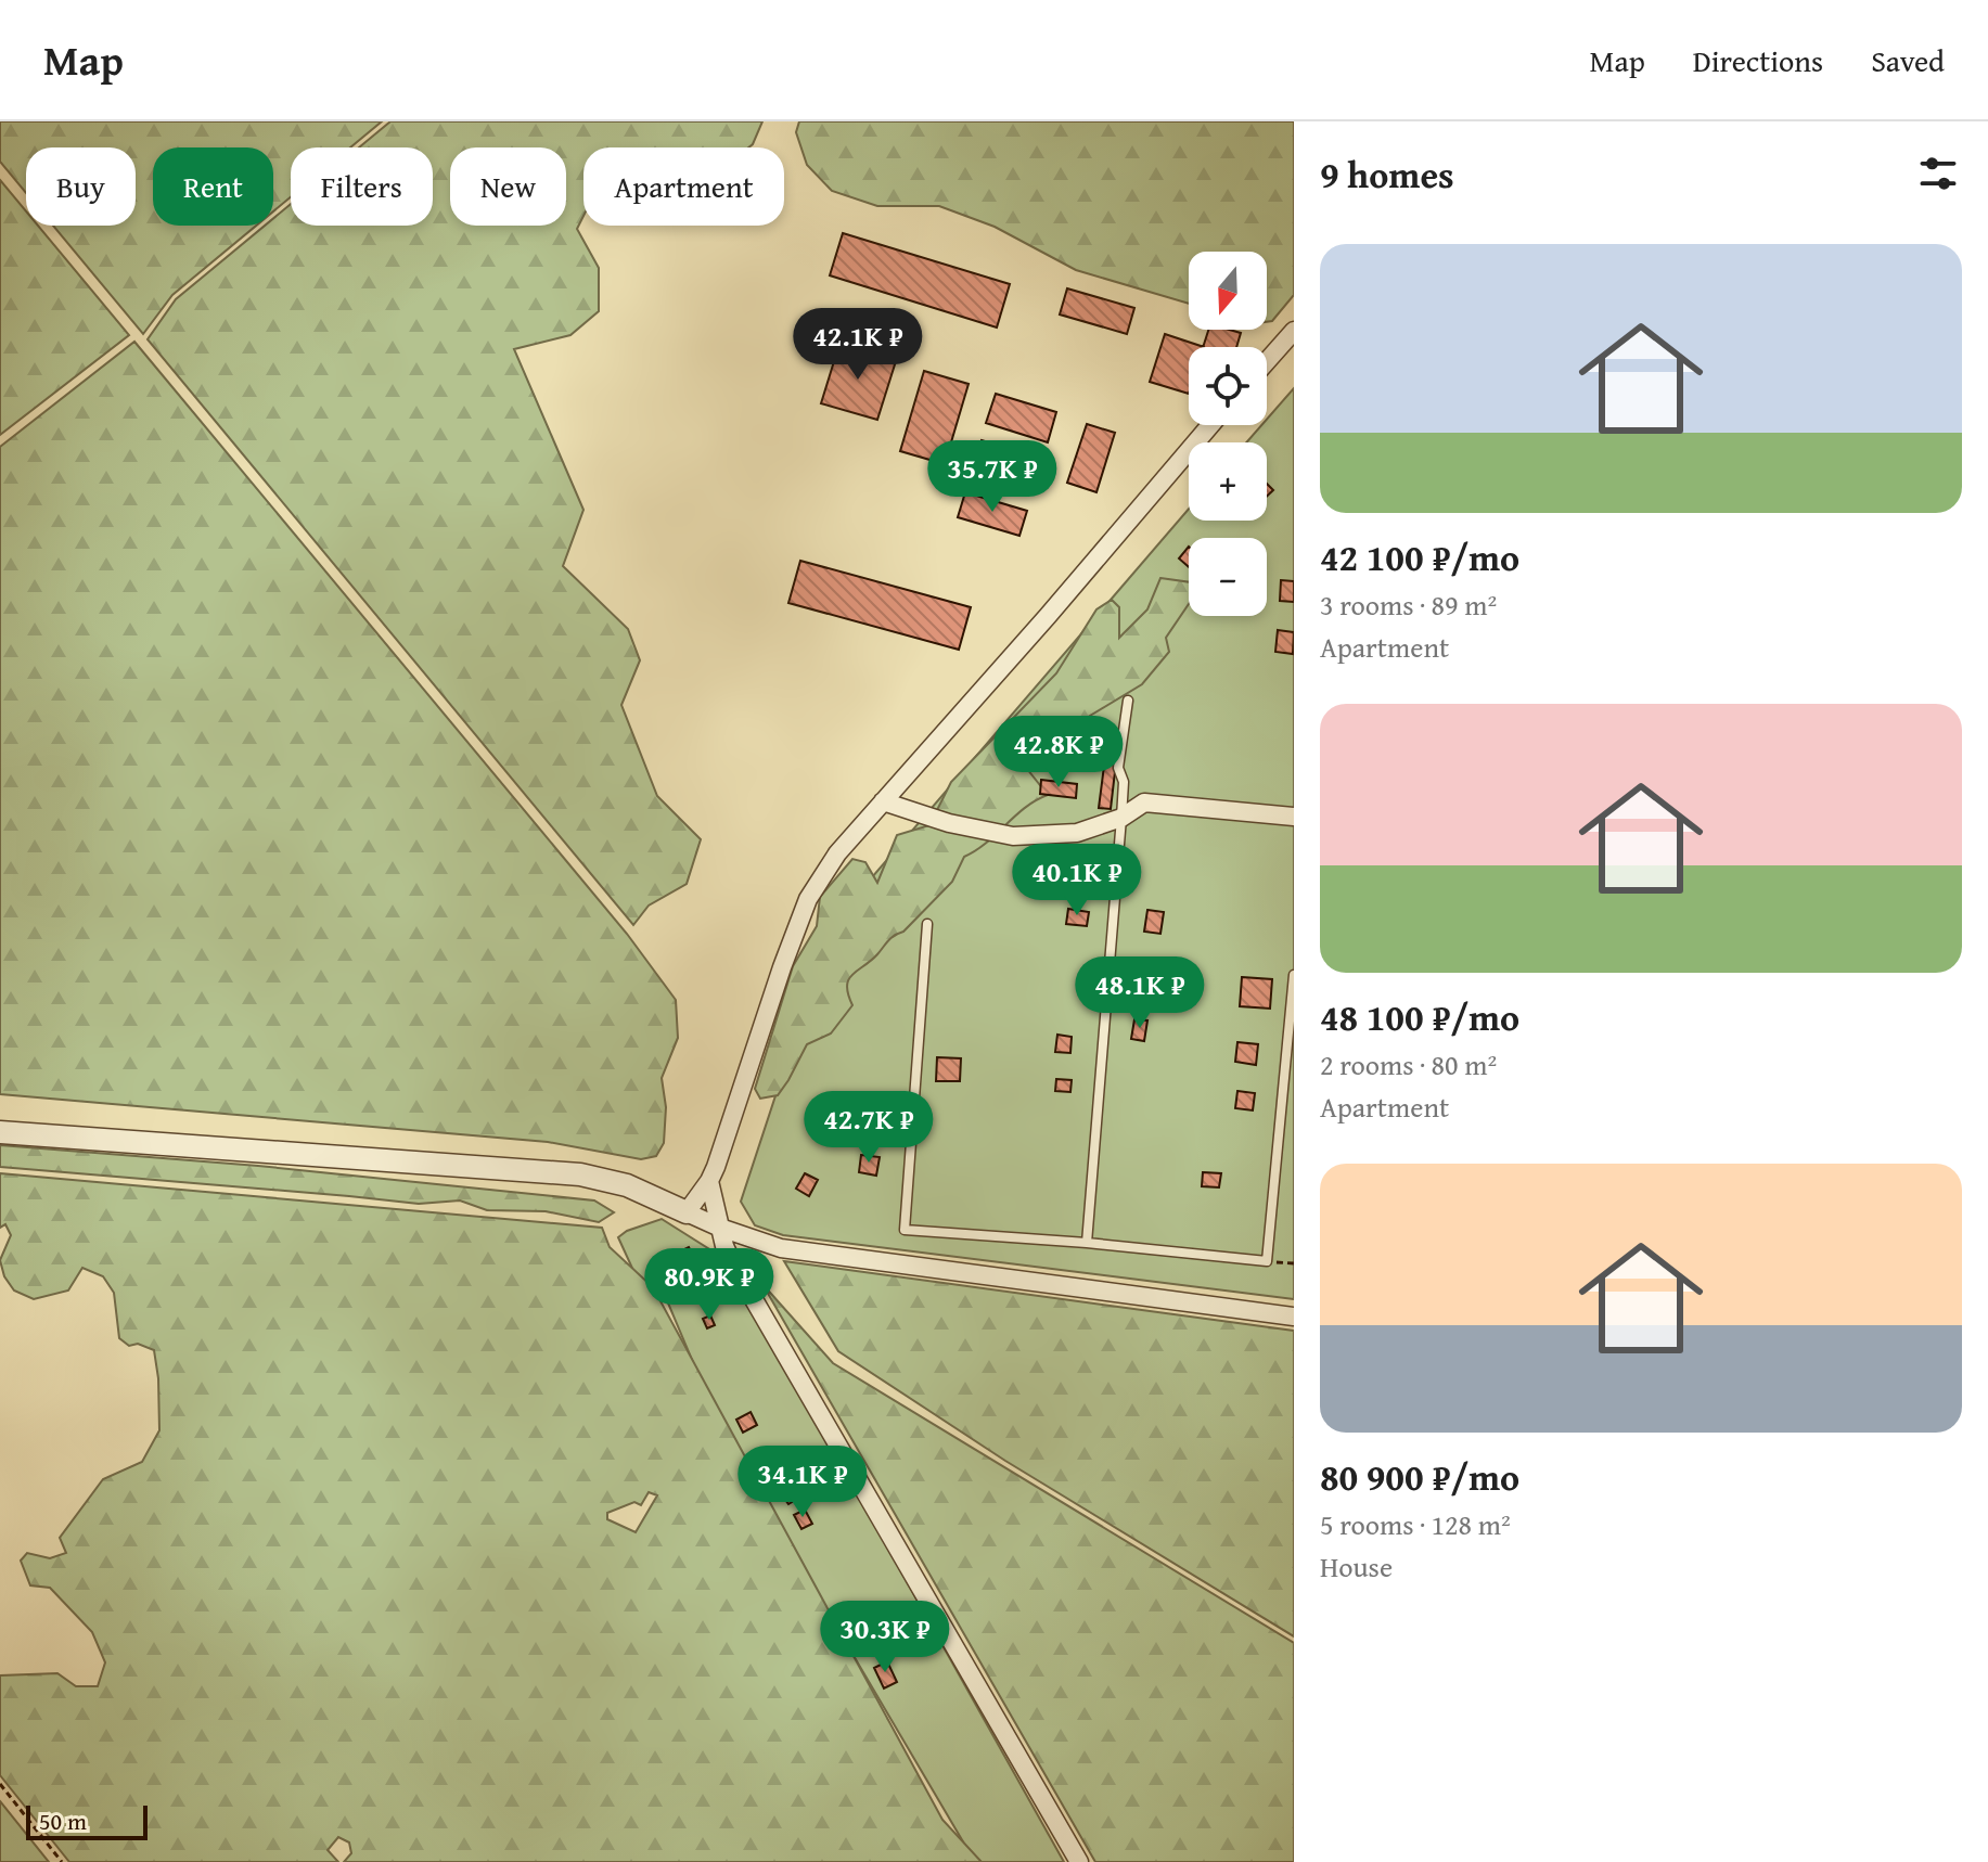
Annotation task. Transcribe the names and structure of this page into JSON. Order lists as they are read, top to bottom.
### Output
{
  "scale_bar": "50 m",
  "north": "bottom",
  "page": {
    "header": "Map",
    "nav": ["Map", "Directions", "Saved"],
    "heading": "9 homes",
    "chip": [
      "Buy",
      "Rent",
      "Filters",
      "New",
      "Apartment"
    ],
    "list": [
      {
        "name": "42 100 ₽/mo",
        "note": "3 rooms · 89 m² · Apartment"
      },
      {
        "name": "48 100 ₽/mo",
        "note": "2 rooms · 80 m² · Apartment"
      },
      {
        "name": "80 900 ₽/mo",
        "note": "5 rooms · 128 m² · House"
      }
    ],
    "map_buttons": ["+", "−"],
    "price": [
      "42.1K ₽",
      "35.7K ₽",
      "42.8K ₽",
      "40.1K ₽",
      "48.1K ₽",
      "42.7K ₽",
      "80.9K ₽",
      "34.1K ₽",
      "30.3K ₽"
    ],
    "scale": "50 m"
  }
}
